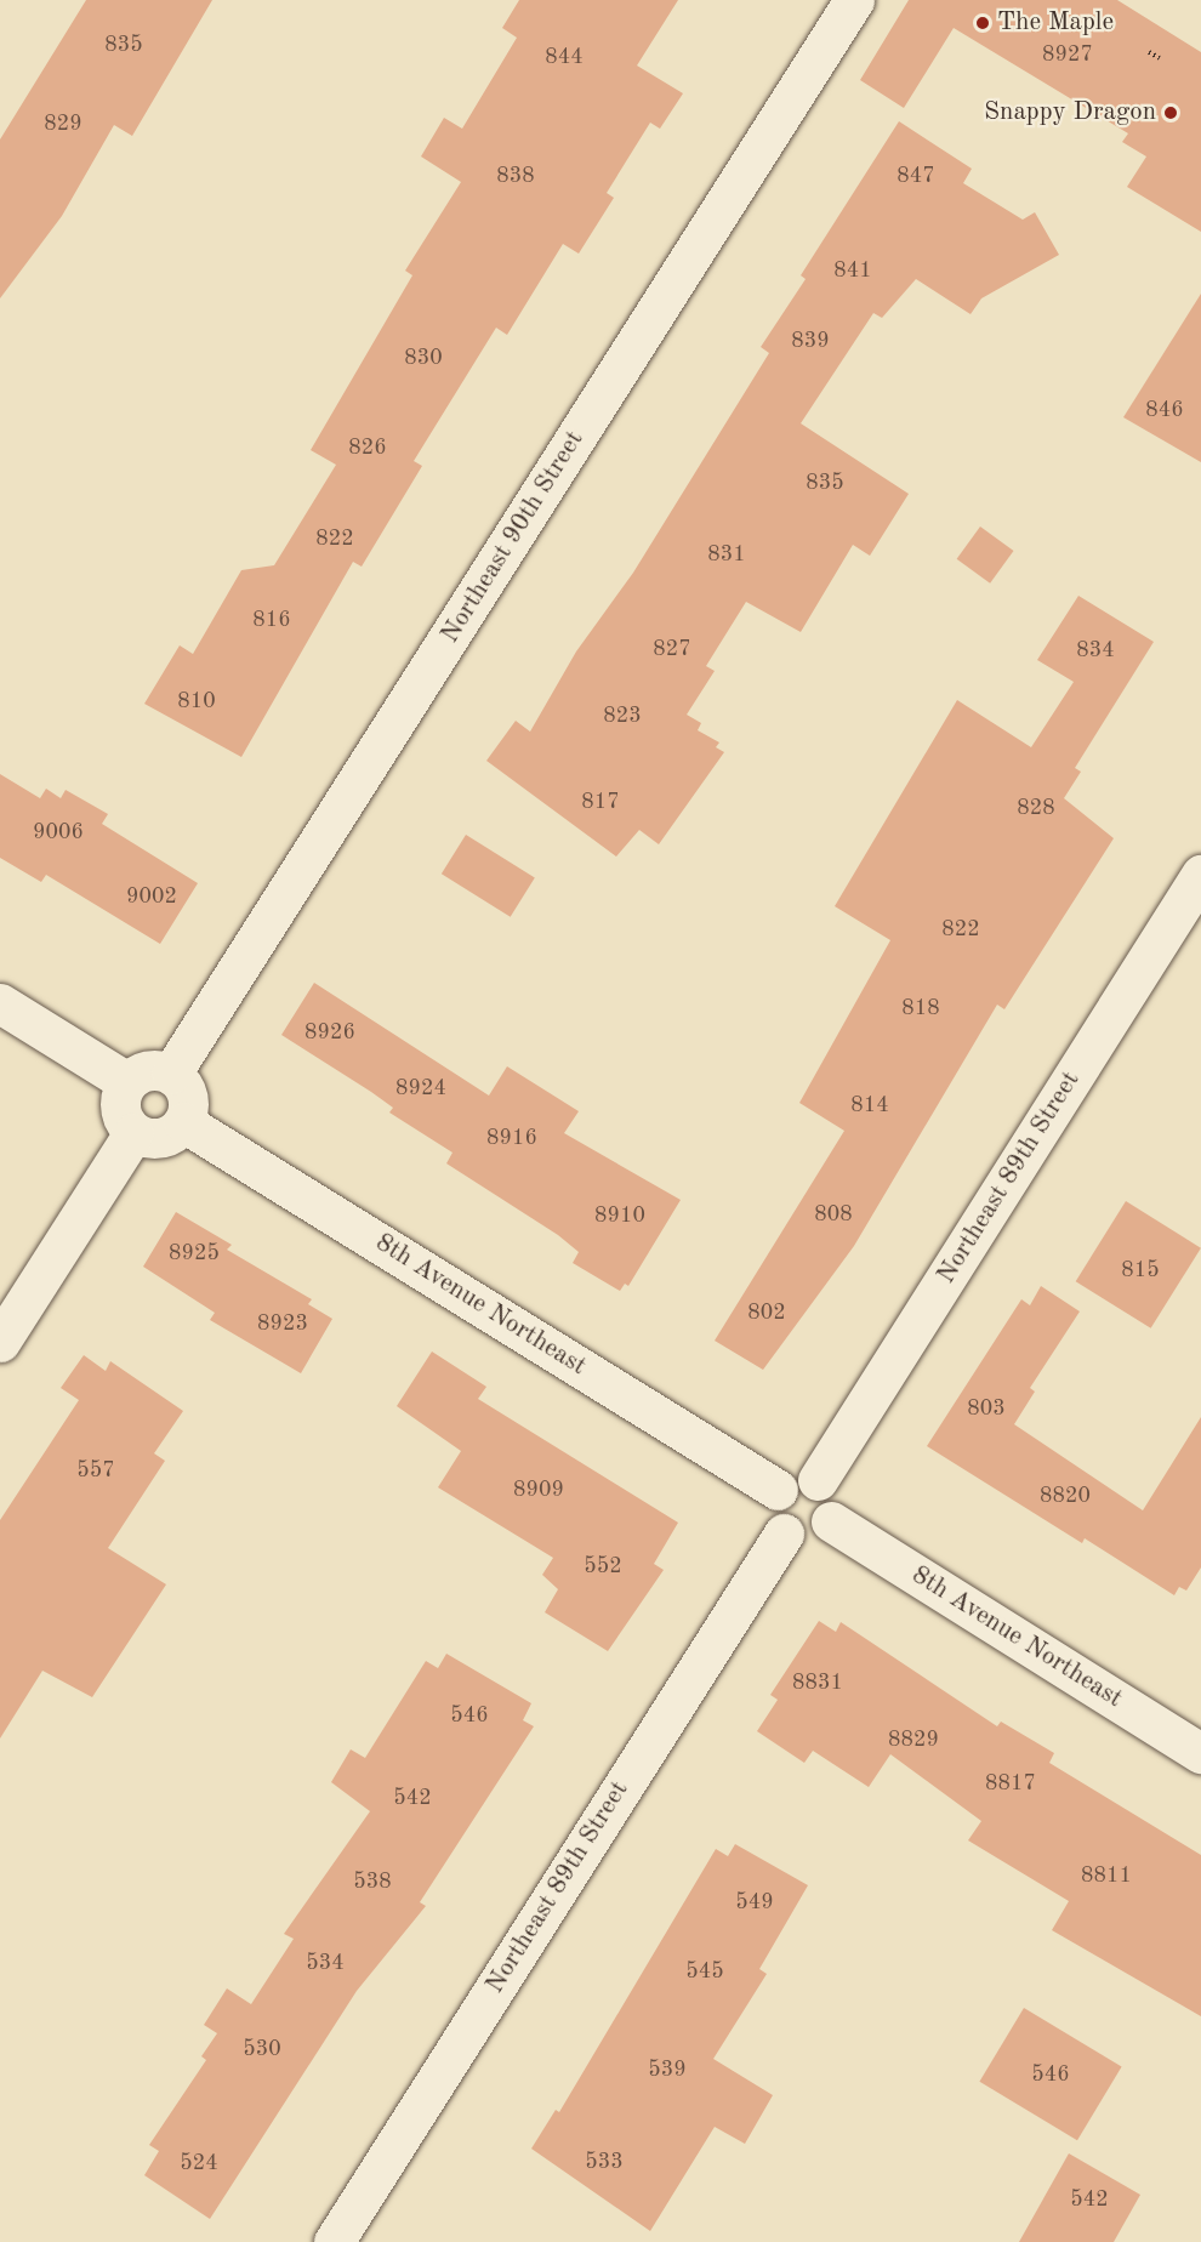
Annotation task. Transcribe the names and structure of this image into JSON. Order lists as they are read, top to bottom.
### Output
{
  "streets": {
    "street": ["Northeast 90th Street", "Northeast 89th Street", "8th Avenue Northeast"]
  },
  "crossings": [
    ["Northeast 90th Street", "8th Avenue Northeast"],
    ["Northeast 89th Street", "8th Avenue Northeast"]
  ],
  "places": ["The Maple", "Snappy Dragon"],
  "house_numbers": [
    "835",
    "8927",
    "844",
    "829",
    "838",
    "847",
    "841",
    "839",
    "830",
    "846",
    "826",
    "835",
    "822",
    "831",
    "816",
    "827",
    "834",
    "810",
    "823",
    "817",
    "828",
    "9006",
    "9002",
    "822",
    "818",
    "8926",
    "8924",
    "814",
    "8916",
    "808",
    "8910",
    "8925",
    "815",
    "802",
    "8923",
    "803",
    "557",
    "8909",
    "8820",
    "552",
    "8831",
    "546",
    "8829",
    "8817",
    "542",
    "8811",
    "538",
    "549",
    "534",
    "545",
    "530",
    "539",
    "546",
    "533",
    "524",
    "542"
  ]
}
